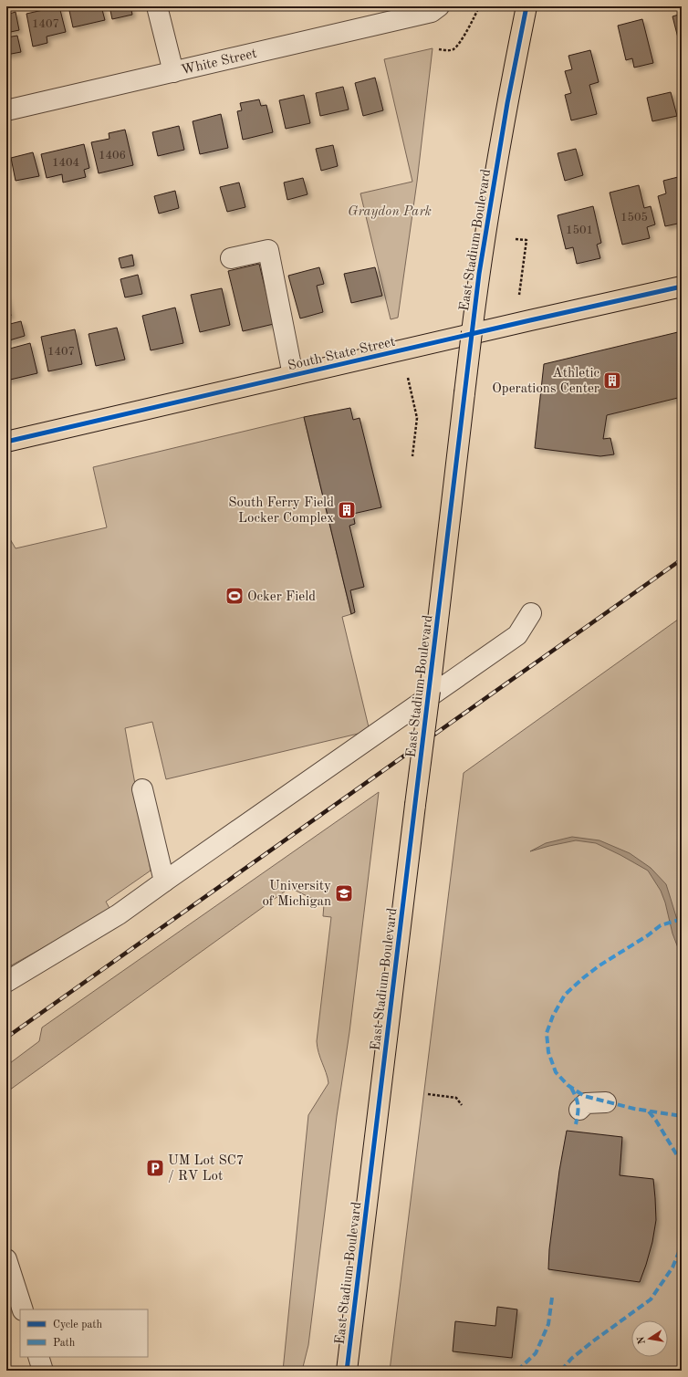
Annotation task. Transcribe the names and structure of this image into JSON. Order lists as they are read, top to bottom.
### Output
{
  "streets": {
    "main road": ["East Stadium Boulevard", "South State Street"],
    "street": ["White Street"]
  },
  "parks": ["Graydon Park"],
  "places": {
    "building": ["Athletic Operations Center", "South Ferry Field Locker Complex"],
    "sports": ["Ocker Field"],
    "school or university": ["University of Michigan"],
    "parking": ["UM Lot SC7 / RV Lot"]
  },
  "house_numbers": [
    "1407",
    "1406",
    "1404",
    "1505",
    "1501",
    "1407"
  ],
  "legend": ["Cycle path", "Path"],
  "north": "left"
}
